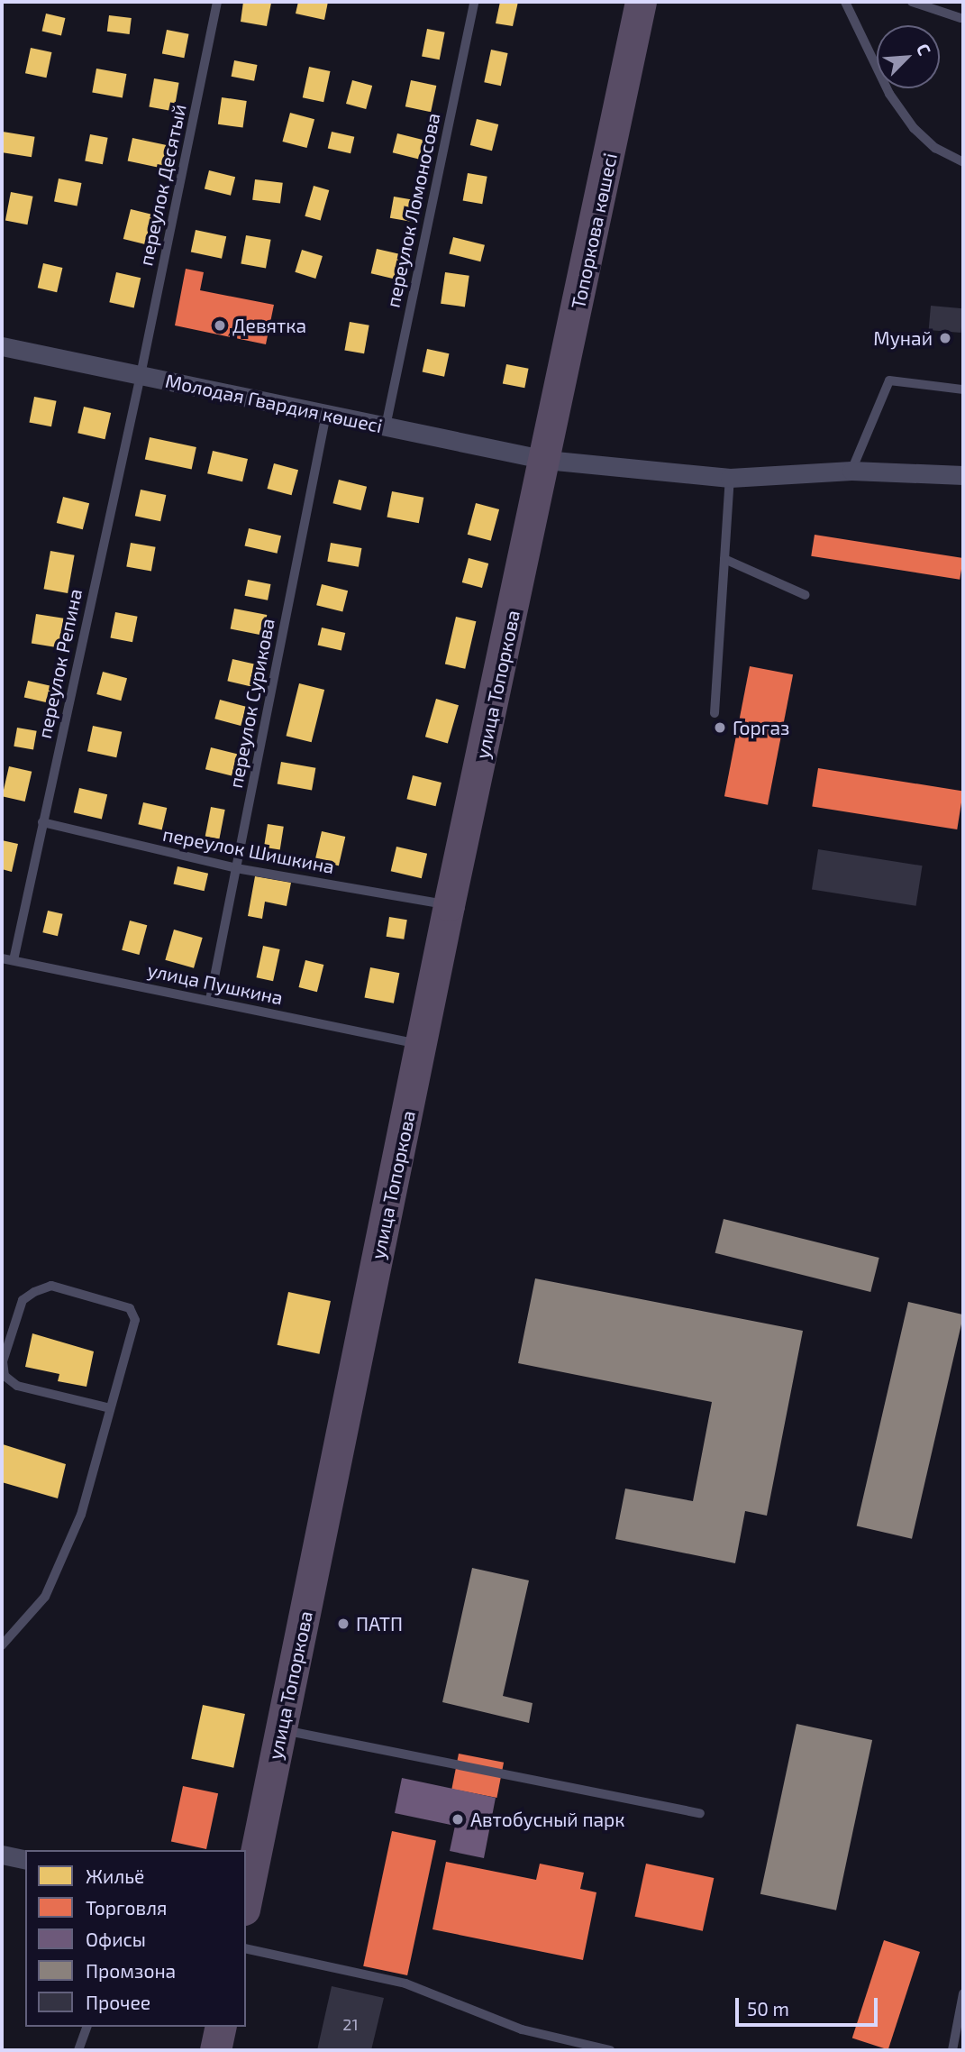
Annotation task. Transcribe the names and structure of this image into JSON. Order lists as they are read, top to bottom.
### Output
{
  "streets": {
    "highway": ["Топоркова көшесі", "улица Топоркова"],
    "street": ["Молодая Гвардия көшесі"],
    "lane": [
      "переулок Десятый",
      "переулок Ломоносова",
      "переулок Репина",
      "переулок Сурикова",
      "переулок Шишкина",
      "улица Пушкина"
    ]
  },
  "crossings": [
    ["переулок Десятый", "Молодая Гвардия көшесі"],
    ["переулок Десятый", "переулок Репина"],
    ["переулок Ломоносова", "Молодая Гвардия көшесі"],
    ["Топоркова көшесі", "Молодая Гвардия көшесі"],
    ["Топоркова көшесі", "улица Топоркова"],
    ["Молодая Гвардия көшесі", "переулок Репина"],
    ["Молодая Гвардия көшесі", "улица Топоркова"],
    ["Молодая Гвардия көшесі", "переулок Сурикова"],
    ["переулок Репина", "переулок Шишкина"],
    ["переулок Репина", "улица Пушкина"],
    ["улица Топоркова", "переулок Шишкина"],
    ["улица Топоркова", "улица Пушкина"],
    ["переулок Сурикова", "переулок Шишкина"],
    ["переулок Сурикова", "улица Пушкина"]
  ],
  "places": [
    "Девятка",
    "Мунай",
    "Горгаз",
    "ПАТП",
    "Автобусный парк"
  ],
  "house_numbers": ["21"],
  "legend": [
    "Жильё",
    "Торговля",
    "Офисы",
    "Промзона",
    "Прочее"
  ],
  "scale_bar": "50 m",
  "north": "top right"
}
